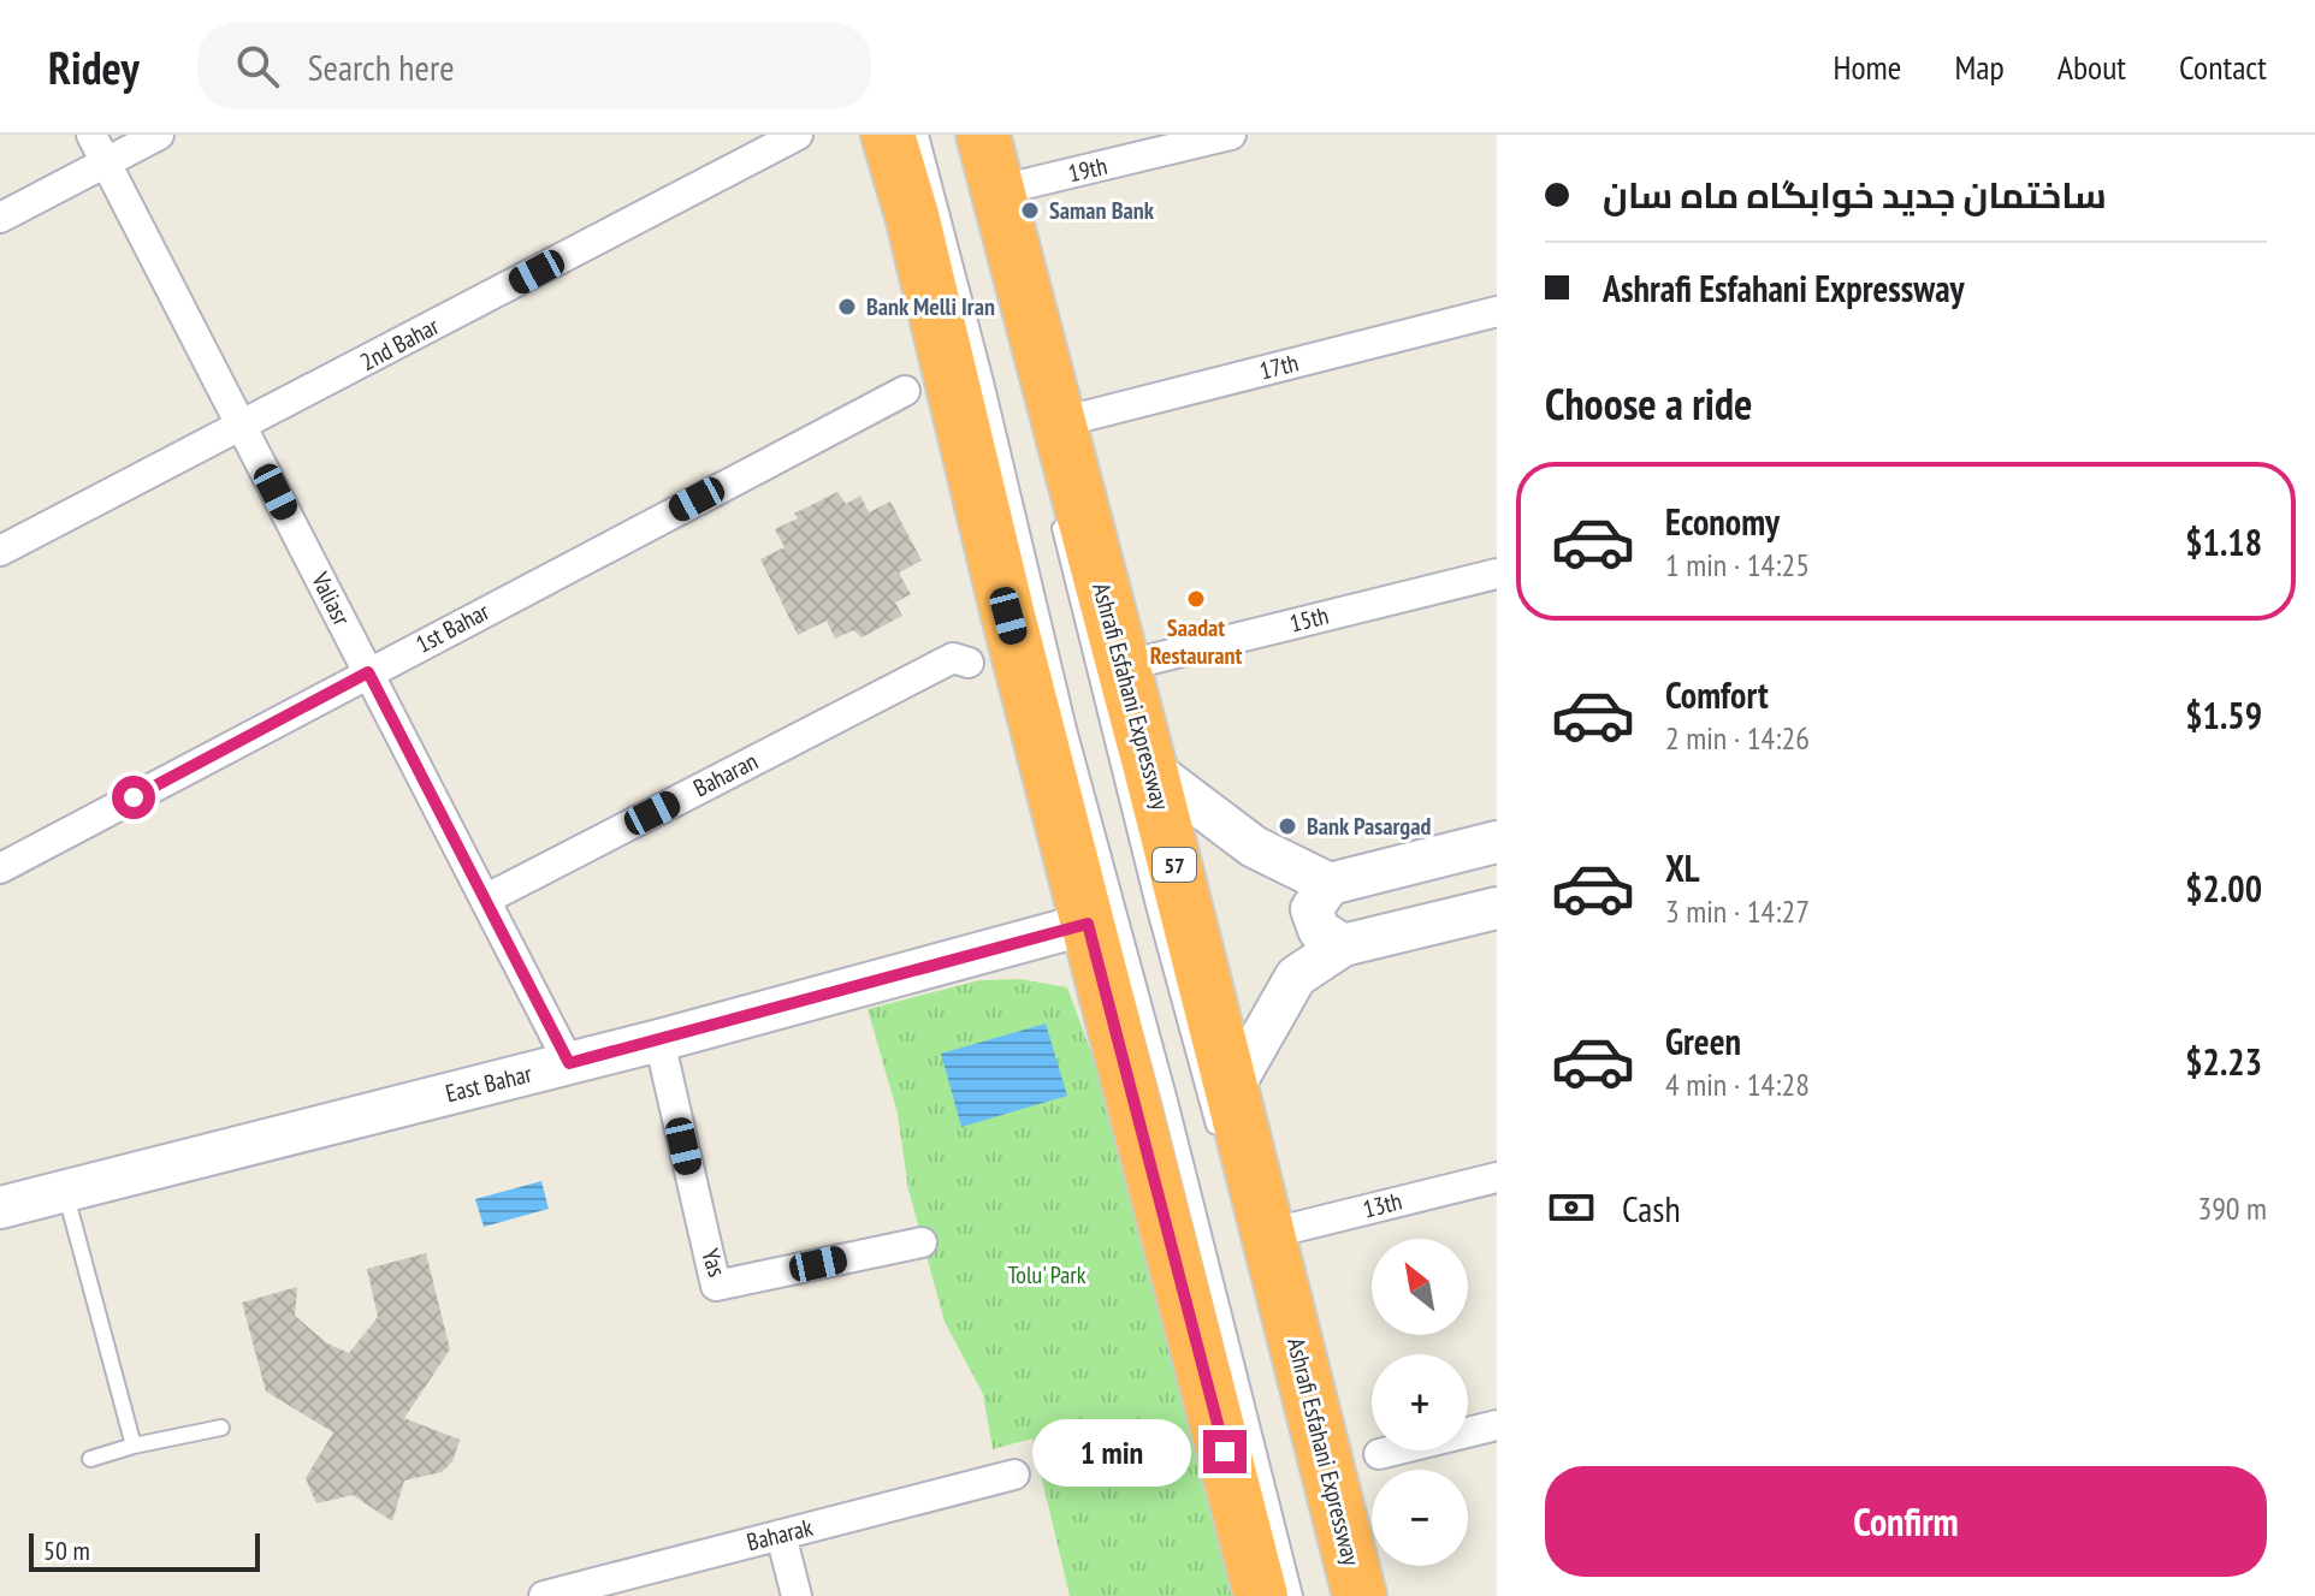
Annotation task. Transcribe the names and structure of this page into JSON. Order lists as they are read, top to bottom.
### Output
{
  "streets": {
    "highway": ["Ashrafi Esfahani Expressway", "57"],
    "street": [
      "19th",
      "2nd Bahar",
      "17th",
      "Valiasr",
      "15th",
      "1st Bahar",
      "Baharan",
      "East Bahar",
      "13th",
      "Yas",
      "Baharak"
    ]
  },
  "crossings": [
    ["19th", "Ashrafi Esfahani Expressway"],
    ["2nd Bahar", "Valiasr"],
    ["17th", "Ashrafi Esfahani Expressway"],
    ["Valiasr", "1st Bahar"],
    ["Valiasr", "Baharan"],
    ["Valiasr", "East Bahar"],
    ["15th", "Ashrafi Esfahani Expressway"],
    ["Ashrafi Esfahani Expressway", "13th"],
    ["East Bahar", "Yas"]
  ],
  "parks": ["Tolu' Park"],
  "places": [
    "Saman Bank",
    "Bank Melli Iran",
    "Saadat Restaurant",
    "Bank Pasargad"
  ],
  "scale_bar": "50 m",
  "north": "top left",
  "page": {
    "header": "Ridey",
    "search": "Search here",
    "nav": [
      "Home",
      "Map",
      "About",
      "Contact"
    ],
    "banner": ["ساختمان جدید خوابگاه ماه سان", "Ashrafi Esfahani Expressway"],
    "heading": "Choose a ride",
    "list": [
      {
        "name": "Economy",
        "note": "1 min · 14:25",
        "value": "$1.18"
      },
      {
        "name": "Comfort",
        "note": "2 min · 14:26",
        "value": "$1.59"
      },
      {
        "name": "XL",
        "note": "3 min · 14:27",
        "value": "$2.00"
      },
      {
        "name": "Green",
        "note": "4 min · 14:28",
        "value": "$2.23"
      }
    ],
    "pay": ["Cash", "390 m"],
    "map_buttons": ["+", "−"],
    "bubble": "1 min",
    "buttons": "Confirm",
    "scale": "50 m"
  }
}
